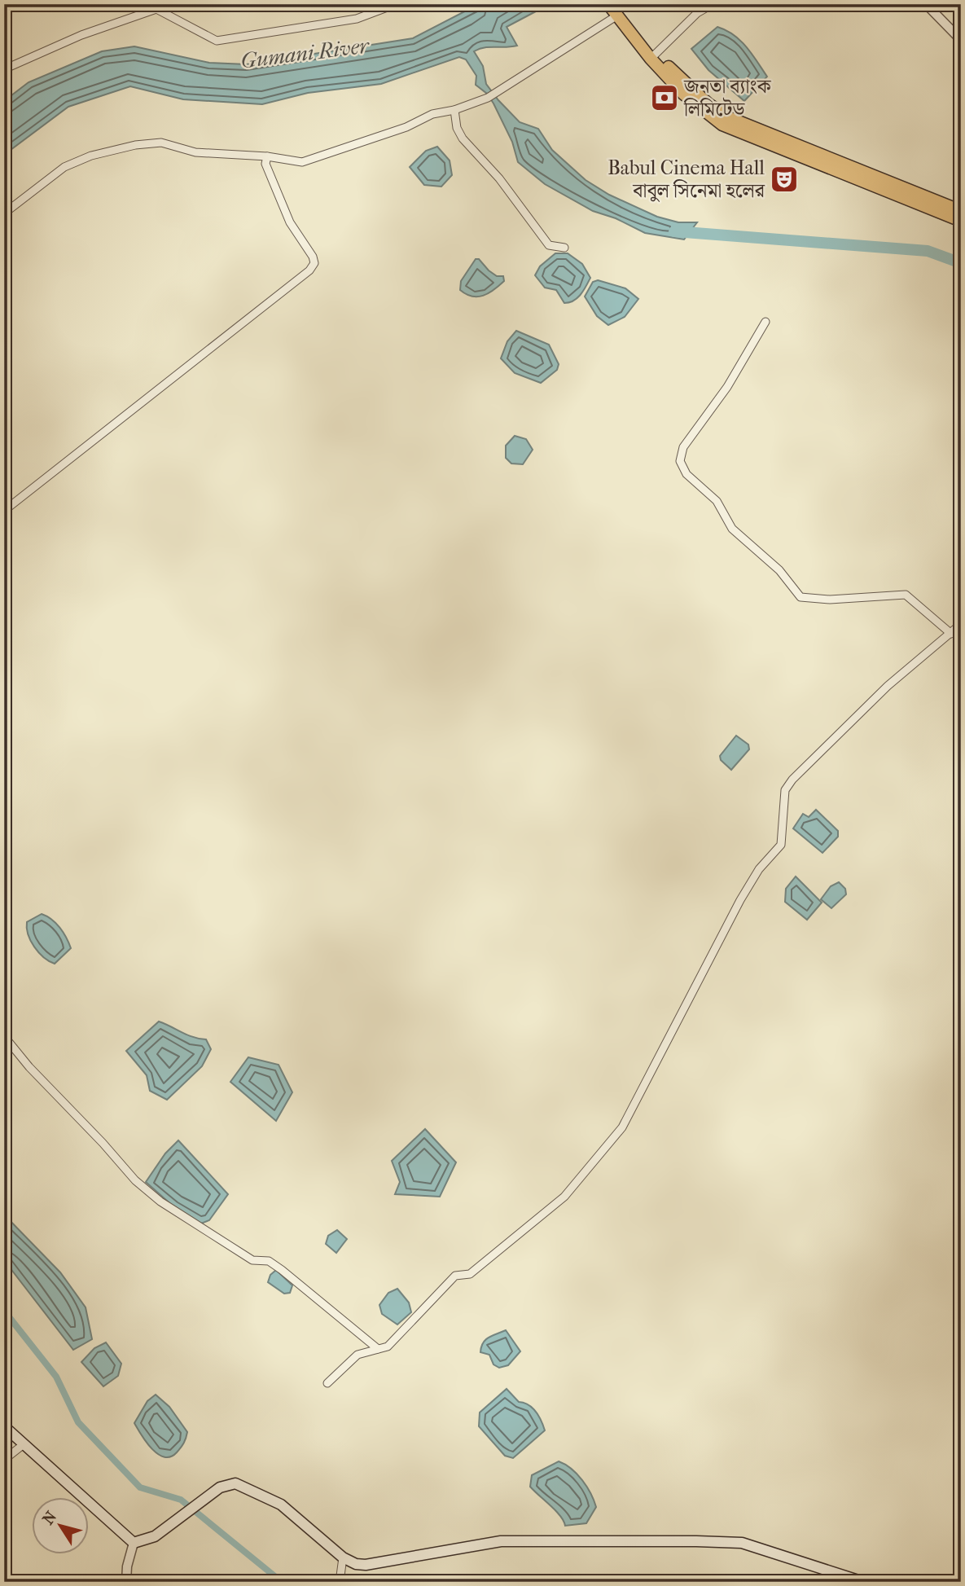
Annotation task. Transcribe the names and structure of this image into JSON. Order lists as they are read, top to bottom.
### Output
{
  "water": ["Gumani River"],
  "places": {
    "bank": ["জনতা ব্যাংক লিমিটেড"],
    "theatre": ["Babul Cinema Hall বাবুল সিনেমা হলের"]
  },
  "north": "top left"
}
